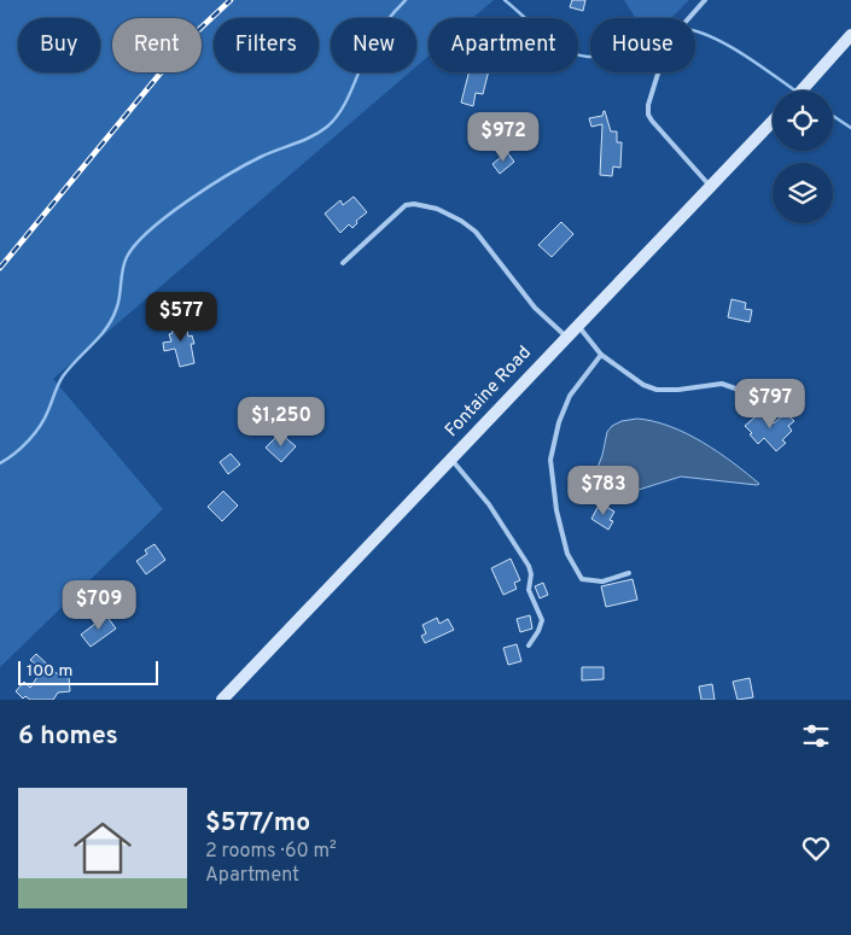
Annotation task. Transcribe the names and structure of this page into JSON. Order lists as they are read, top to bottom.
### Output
{
  "streets": {
    "main road": ["Fontaine Road"]
  },
  "scale_bar": "100 m",
  "page": {
    "chip": [
      "Buy",
      "Rent",
      "Filters",
      "New",
      "Apartment",
      "House"
    ],
    "price": [
      "$972",
      "$577",
      "$797",
      "$1,250",
      "$783",
      "$709"
    ],
    "scale": "100 m",
    "heading": "6 homes",
    "list": [
      {
        "name": "$577/mo",
        "note": "2 rooms · 60 m² · Apartment"
      }
    ]
  }
}
